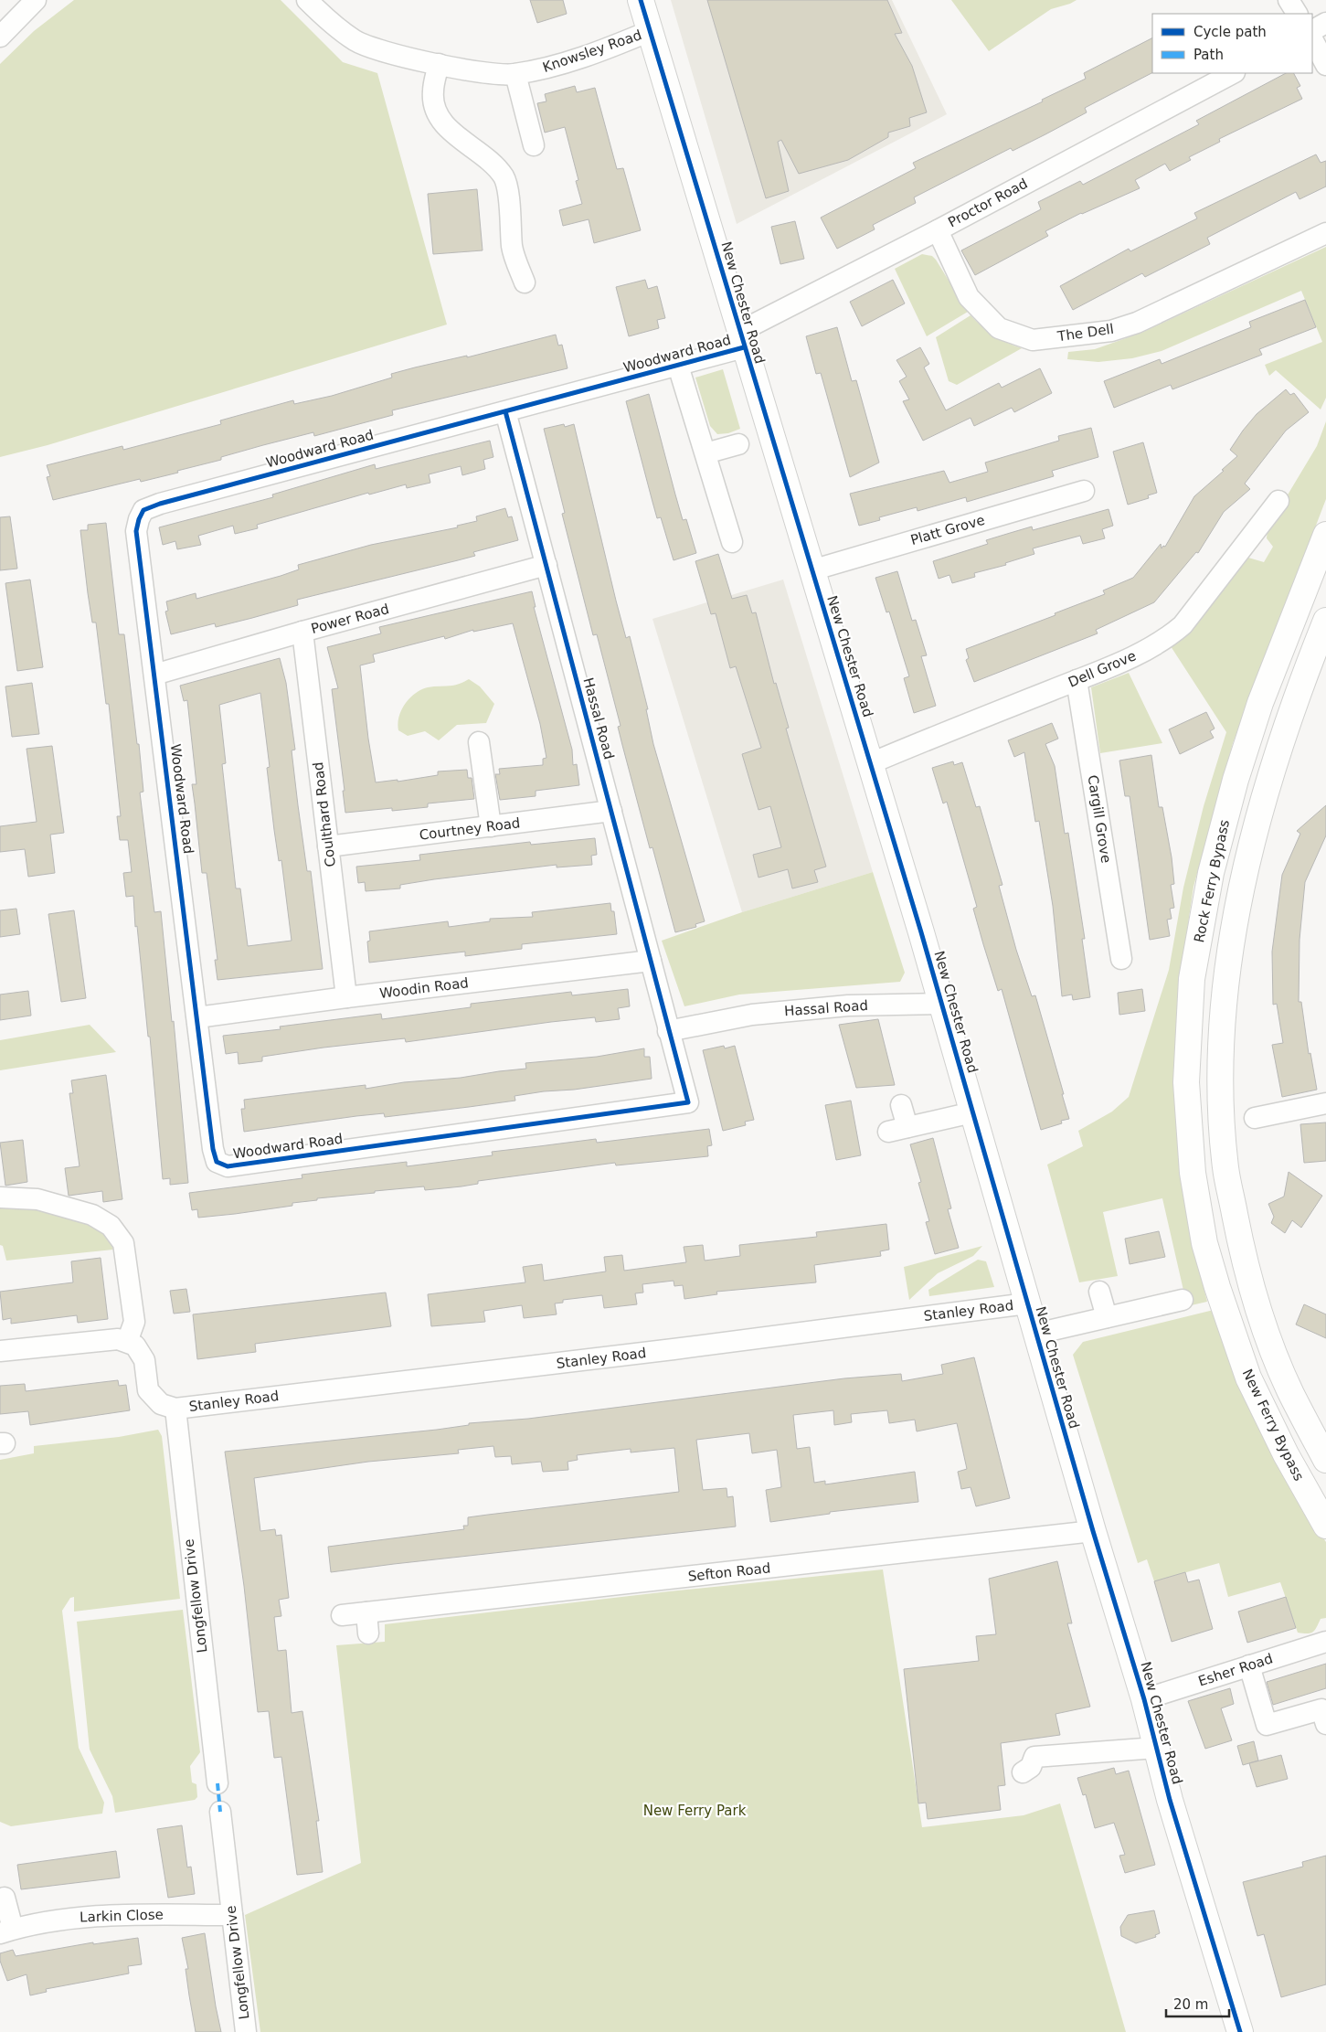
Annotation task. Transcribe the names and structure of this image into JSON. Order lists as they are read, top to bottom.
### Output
{
  "streets": {
    "main road": ["New Chester Road", "Rock Ferry Bypass", "New Ferry Bypass"],
    "street": [
      "Knowsley Road",
      "Proctor Road",
      "The Dell",
      "Woodward Road",
      "Platt Grove",
      "Power Road",
      "Dell Grove",
      "Hassal Road",
      "Coulthard Road",
      "Cargill Grove",
      "Courtney Road",
      "Woodin Road",
      "Stanley Road",
      "Sefton Road",
      "Longfellow Drive",
      "Esher Road",
      "Larkin Close"
    ]
  },
  "crossings": [
    ["Knowsley Road", "New Chester Road"],
    ["Proctor Road", "New Chester Road"],
    ["Proctor Road", "The Dell"],
    ["Proctor Road", "Woodward Road"],
    ["New Chester Road", "Woodward Road"],
    ["New Chester Road", "Platt Grove"],
    ["New Chester Road", "Dell Grove"],
    ["New Chester Road", "Hassal Road"],
    ["New Chester Road", "Stanley Road"],
    ["New Chester Road", "Sefton Road"],
    ["New Chester Road", "Esher Road"],
    ["Woodward Road", "Power Road"],
    ["Woodward Road", "Hassal Road"],
    ["Woodward Road", "Woodin Road"],
    ["Power Road", "Hassal Road"],
    ["Power Road", "Coulthard Road"],
    ["Dell Grove", "Cargill Grove"],
    ["Hassal Road", "Courtney Road"],
    ["Hassal Road", "Woodin Road"],
    ["Coulthard Road", "Courtney Road"],
    ["Coulthard Road", "Woodin Road"],
    ["Rock Ferry Bypass", "New Ferry Bypass"],
    ["Stanley Road", "Longfellow Drive"],
    ["Longfellow Drive", "Larkin Close"]
  ],
  "parks": ["New Ferry Park"],
  "legend": ["Cycle path", "Path"],
  "scale_bar": "20 m"
}
